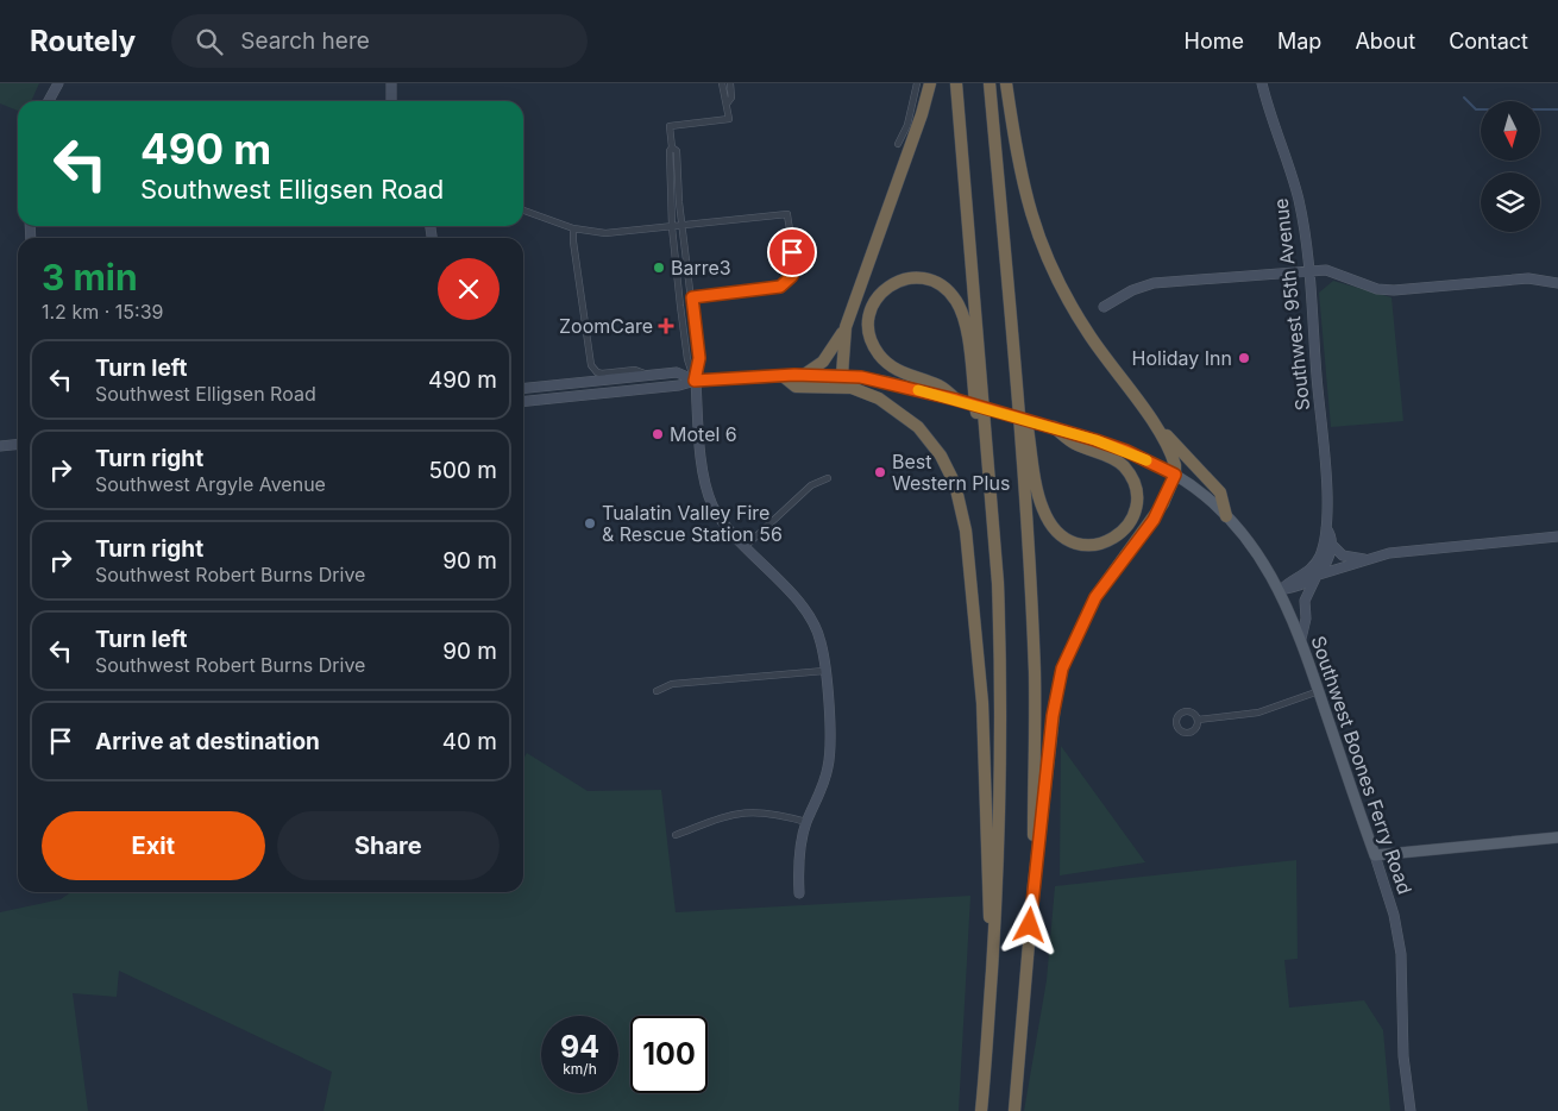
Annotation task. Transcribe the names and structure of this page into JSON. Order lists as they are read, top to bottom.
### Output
{
  "streets": {
    "main road": ["Southwest 95th Avenue", "Southwest Boones Ferry Road"]
  },
  "places": {
    "other": [
      "Barre3",
      "Holiday Inn",
      "Motel 6",
      "Best Western Plus",
      "Tualatin Valley Fire & Rescue Station 56"
    ],
    "health": ["ZoomCare"]
  },
  "north": "bottom",
  "page": {
    "header": "Routely",
    "search": "Search here",
    "nav": [
      "Home",
      "Map",
      "About",
      "Contact"
    ],
    "turn": ["490 m", "Southwest Elligsen Road"],
    "heading": ["3 min", "1.2 km · 15:39"],
    "list": [
      {
        "name": "Turn left",
        "note": "Southwest Elligsen Road",
        "value": "490 m"
      },
      {
        "name": "Turn right",
        "note": "Southwest Argyle Avenue",
        "value": "500 m"
      },
      {
        "name": "Turn right",
        "note": "Southwest Robert Burns Drive",
        "value": "90 m"
      },
      {
        "name": "Turn left",
        "note": "Southwest Robert Burns Drive",
        "value": "90 m"
      },
      {
        "name": "Arrive at destination",
        "value": "40 m"
      }
    ],
    "buttons": ["Exit", "Share"],
    "speed": "94 km/h",
    "limit": "100"
  }
}
